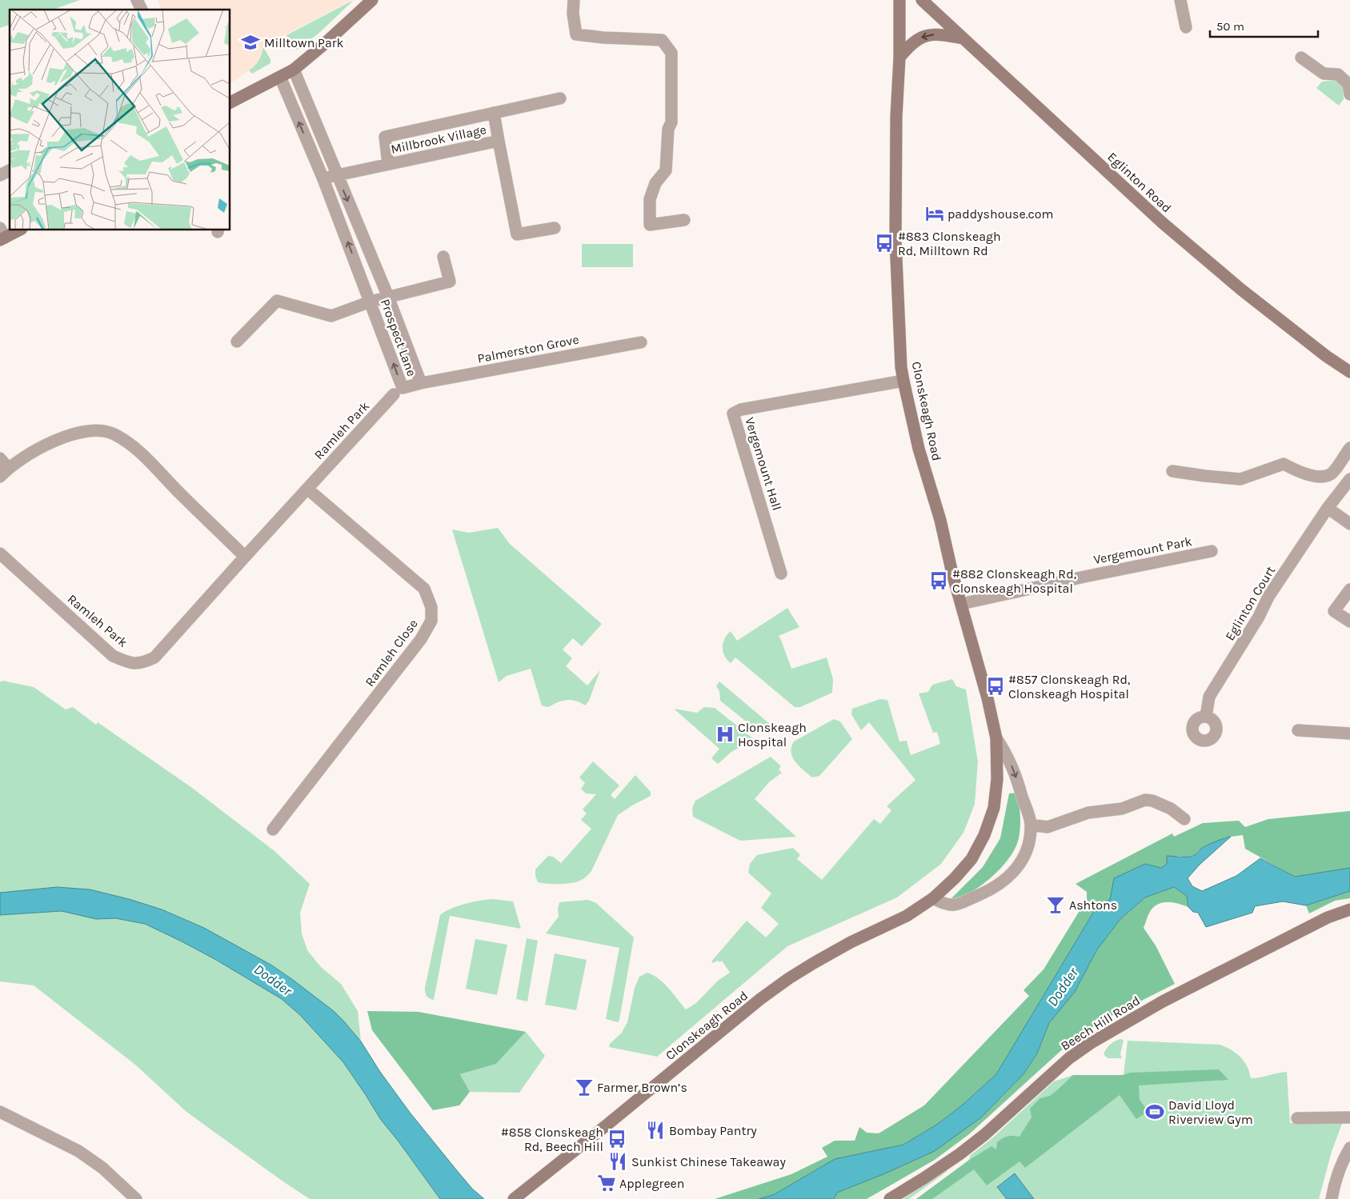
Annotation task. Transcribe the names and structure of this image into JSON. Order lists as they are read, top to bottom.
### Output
{
  "streets": {
    "main road": ["Eglinton Road", "Clonskeagh Road", "Beech Hill Road"],
    "street": [
      "Millbrook Village",
      "Prospect Lane",
      "Palmerston Grove",
      "Ramleh Park",
      "Vergemount Hall",
      "Vergemount Park",
      "Eglinton Court",
      "Ramleh Close"
    ]
  },
  "crossings": [
    ["Millbrook Village", "Prospect Lane"],
    ["Prospect Lane", "Palmerston Grove"],
    ["Clonskeagh Road", "Vergemount Hall"],
    ["Clonskeagh Road", "Vergemount Park"],
    ["Ramleh Park", "Ramleh Close"]
  ],
  "water": ["Dodder"],
  "places": {
    "school or university": ["Milltown Park"],
    "hotel": ["paddyshouse.com"],
    "bus stop": [
      "#883 Clonskeagh Rd, Milltown Rd",
      "#882 Clonskeagh Rd, Clonskeagh Hospital",
      "#857 Clonskeagh Rd, Clonskeagh Hospital",
      "#858 Clonskeagh Rd, Beech Hill"
    ],
    "hospital": ["Clonskeagh Hospital"],
    "bar": ["Ashtons", "Farmer Brown’s"],
    "sports": ["David Lloyd Riverview Gym"],
    "restaurant": ["Bombay Pantry", "Sunkist Chinese Takeaway"],
    "supermarket": ["Applegreen"]
  },
  "scale_bar": "50 m"
}
